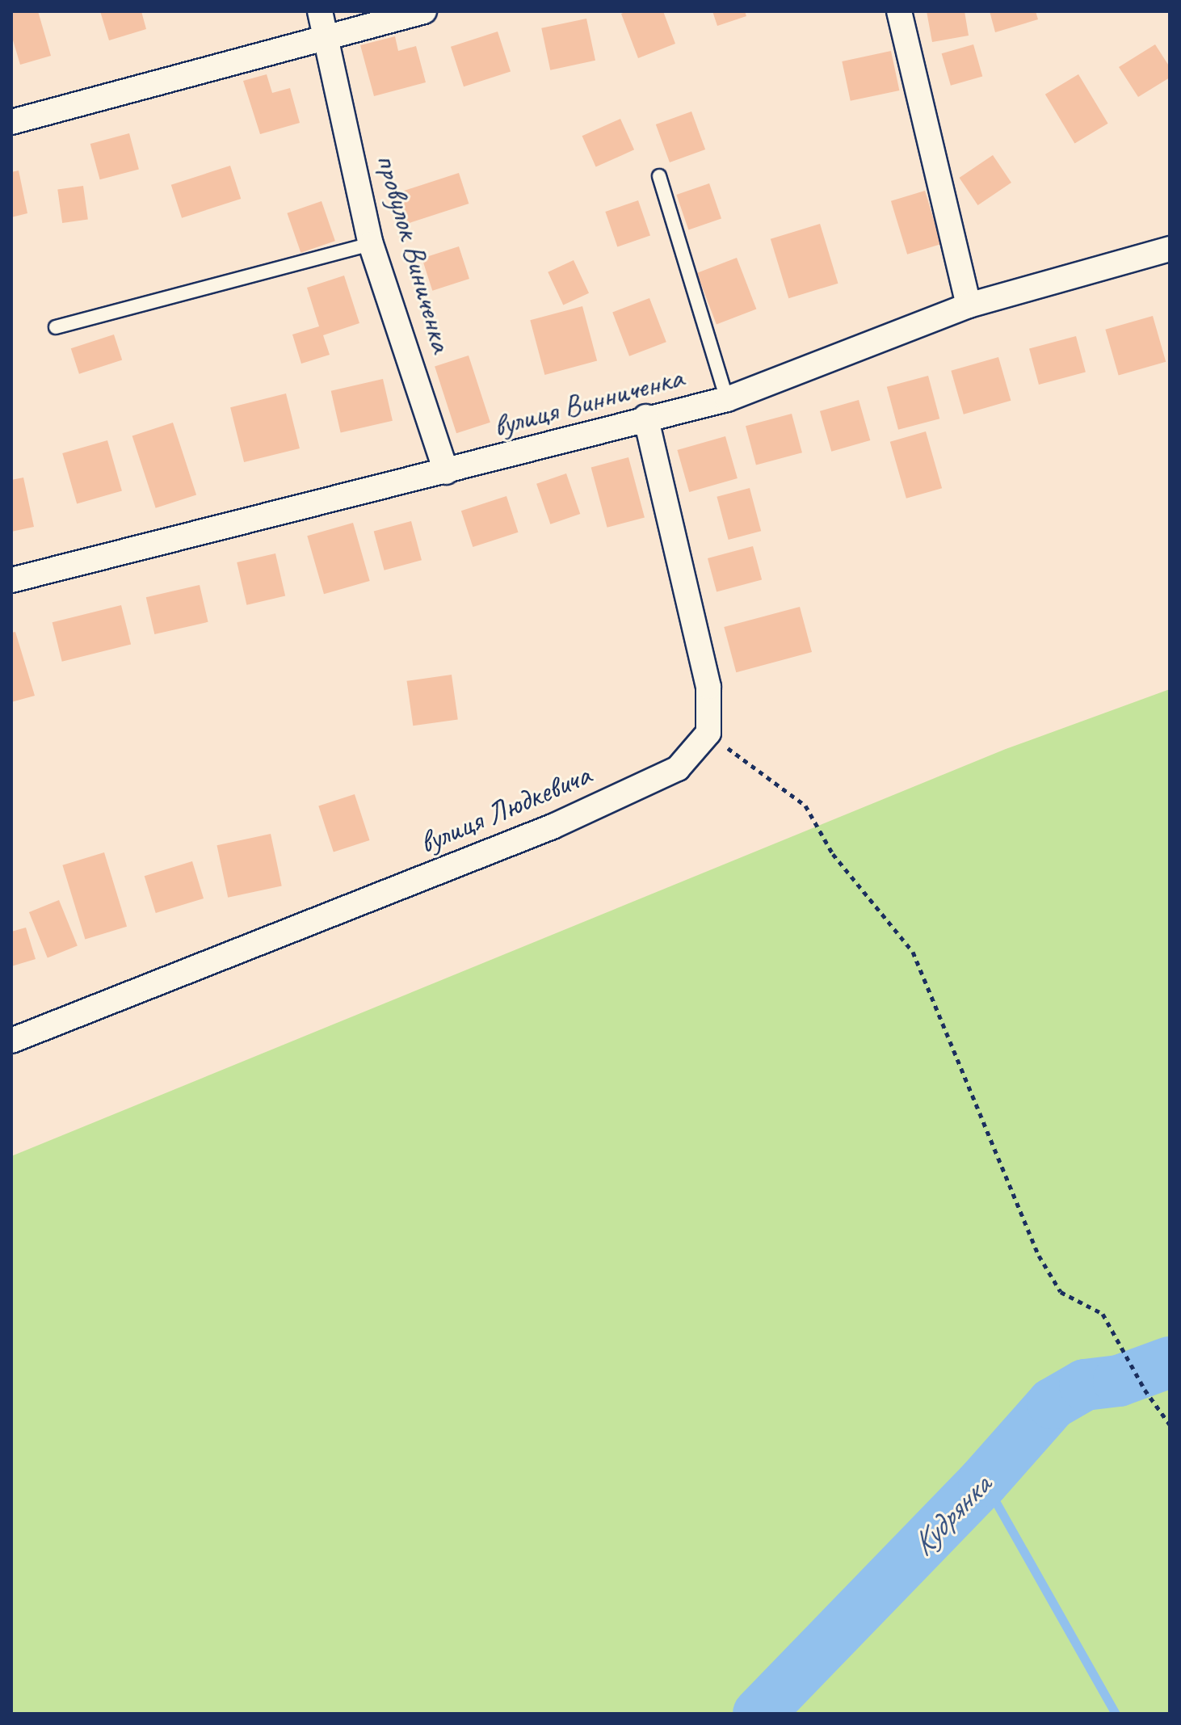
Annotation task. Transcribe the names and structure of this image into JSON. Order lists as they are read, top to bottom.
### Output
{
  "streets": {
    "street": ["провулок Виниченка", "вулиця Винниченка", "вулиця Людкевича"]
  },
  "crossings": [
    ["провулок Виниченка", "вулиця Винниченка"]
  ],
  "water": ["Кудрянка"]
}
